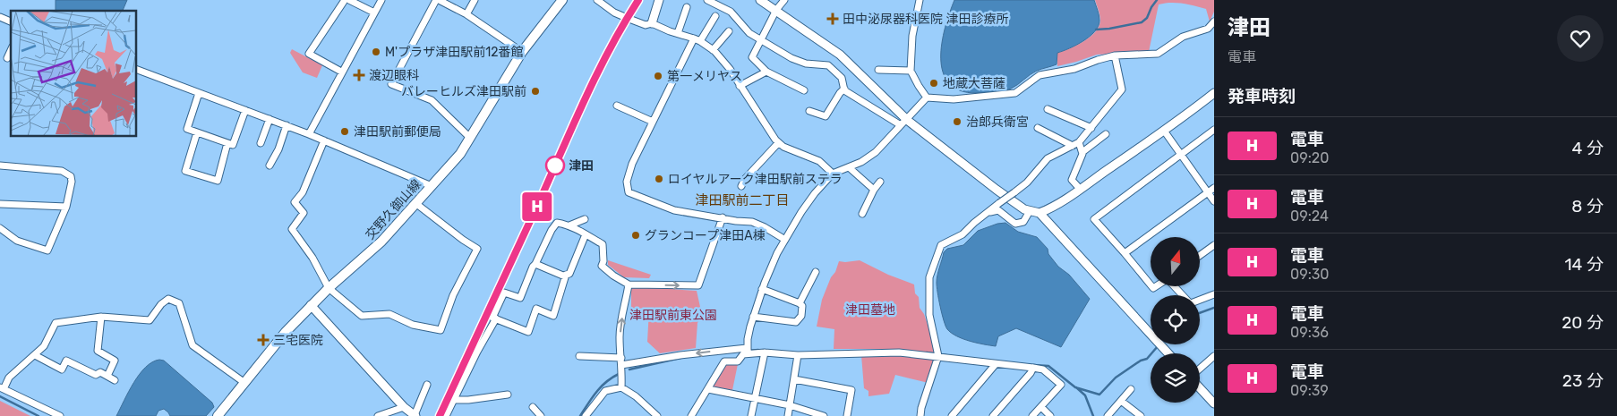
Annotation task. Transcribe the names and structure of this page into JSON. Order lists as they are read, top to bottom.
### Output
{
  "streets": {
    "main road": ["交野久御山線"]
  },
  "districts": ["津田駅前二丁目"],
  "parks": ["津田墓地", "津田駅前東公園"],
  "places": {
    "health": ["田中泌尿器科医院 津田診療所", "渡辺眼科", "三宅医院"],
    "other": [
      "M'プラザ津田駅前12番館",
      "第一メリヤス",
      "地蔵大菩薩",
      "バレーヒルズ津田駅前",
      "治郎兵衛宮",
      "津田駅前郵便局",
      "津田",
      "ロイヤルアーク津田駅前ステラ",
      "グランコープ津田A棟"
    ]
  },
  "north": "top",
  "page": {
    "on_map": "H",
    "heading": [
      ["津田", "電車"],
      "発車時刻"
    ],
    "list": [
      {
        "mark": "H",
        "name": "電車",
        "note": "09:20",
        "value": "4 分"
      },
      {
        "mark": "H",
        "name": "電車",
        "note": "09:24",
        "value": "8 分"
      },
      {
        "mark": "H",
        "name": "電車",
        "note": "09:30",
        "value": "14 分"
      },
      {
        "mark": "H",
        "name": "電車",
        "note": "09:36",
        "value": "20 分"
      },
      {
        "mark": "H",
        "name": "電車",
        "note": "09:39",
        "value": "23 分"
      }
    ]
  }
}
